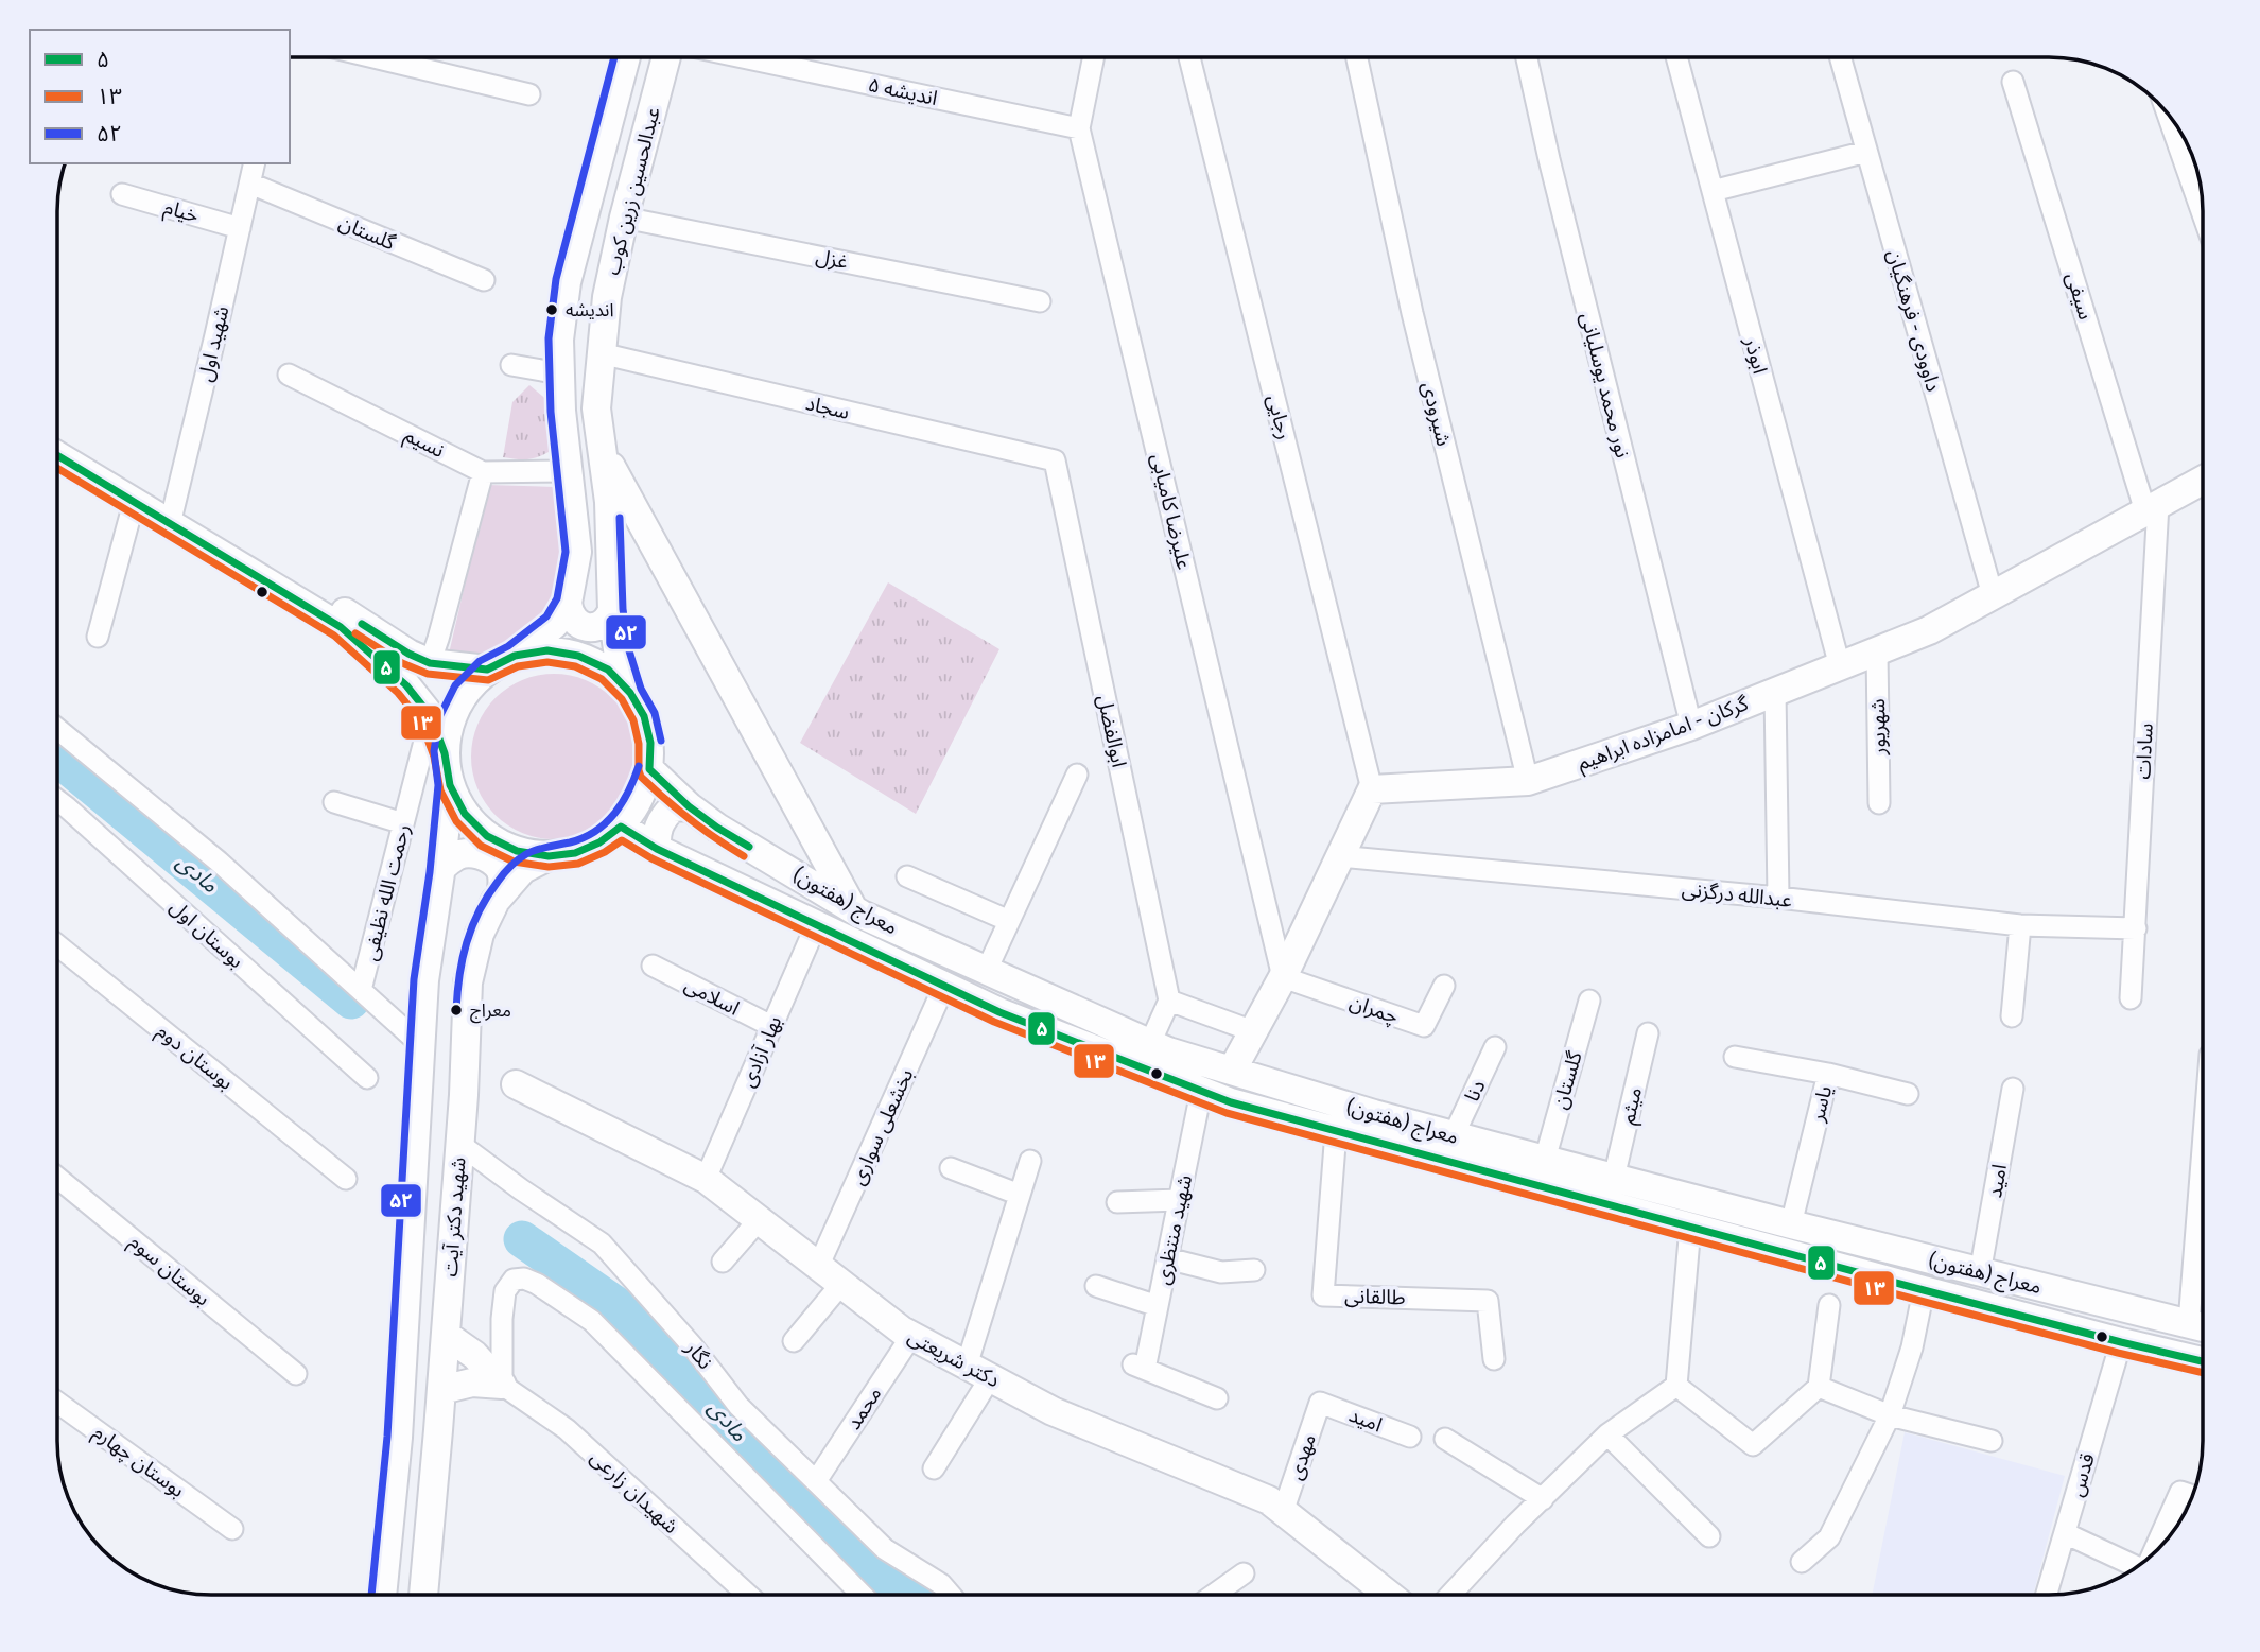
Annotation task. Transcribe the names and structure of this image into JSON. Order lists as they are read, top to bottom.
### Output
{
  "streets": {
    "main road": [
      "عبدالحسین زرین کوب",
      "گرکان - امامزاده ابراهیم",
      "معراج (هفتون)",
      "شهید دکتر آیت",
      "دکتر شریعتی"
    ],
    "street": [
      "اندیشه ۵",
      "خیام",
      "گلستان",
      "غزل",
      "سیفی",
      "داوودی - فرهنگیان",
      "شهید اول",
      "ابوذر",
      "نور محمد یوسلیانی",
      "سجاد",
      "شیرودی",
      "رجایی",
      "نسیم",
      "علیرضا کامیابی",
      "شهریور",
      "ابوالفضل",
      "سادات",
      "رحمت الله نظیفی",
      "عبدالله درگزنی",
      "بوستان اول",
      "اسلامی",
      "چمران",
      "بهار آزادی",
      "بوستان دوم",
      "دنا",
      "یاسر",
      "میثم",
      "بخشعلی سواری",
      "امید",
      "شهید منتظری",
      "بوستان سوم",
      "طالقانی",
      "نگار",
      "محمد",
      "مهدی",
      "بوستان چهارم",
      "قدس",
      "شهیدان زارعی"
    ]
  },
  "crossings": [
    ["اندیشه ۵", "علیرضا کامیابی"],
    ["عبدالحسین زرین کوب", "غزل"],
    ["عبدالحسین زرین کوب", "سجاد"],
    ["عبدالحسین زرین کوب", "نسیم"],
    ["عبدالحسین زرین کوب", "معراج (هفتون)"],
    ["عبدالحسین زرین کوب", "شهید دکتر آیت"],
    ["خیام", "شهید اول"],
    ["گلستان", "شهید اول"],
    ["گلستان", "معراج (هفتون)"],
    ["سیفی", "گرکان - امامزاده ابراهیم"],
    ["سیفی", "سادات"],
    ["داوودی - فرهنگیان", "گرکان - امامزاده ابراهیم"],
    ["ابوذر", "گرکان - امامزاده ابراهیم"],
    ["نور محمد یوسلیانی", "گرکان - امامزاده ابراهیم"],
    ["سجاد", "ابوالفضل"],
    ["شیرودی", "گرکان - امامزاده ابراهیم"],
    ["رجایی", "گرکان - امامزاده ابراهیم"],
    ["علیرضا کامیابی", "چمران"],
    ["شهریور", "گرکان - امامزاده ابراهیم"],
    ["گرکان - امامزاده ابراهیم", "سادات"],
    ["سادات", "عبدالله درگزنی"],
    ["معراج (هفتون)", "بهار آزادی"],
    ["معراج (هفتون)", "دنا"],
    ["معراج (هفتون)", "یاسر"],
    ["معراج (هفتون)", "میثم"],
    ["معراج (هفتون)", "بخشعلی سواری"],
    ["معراج (هفتون)", "امید"],
    ["معراج (هفتون)", "شهید دکتر آیت"],
    ["معراج (هفتون)", "شهید منتظری"],
    ["معراج (هفتون)", "طالقانی"],
    ["معراج (هفتون)", "قدس"],
    ["اسلامی", "بهار آزادی"],
    ["بهار آزادی", "دکتر شریعتی"],
    ["بخشعلی سواری", "دکتر شریعتی"],
    ["امید", "مهدی"],
    ["شهید دکتر آیت", "نگار"],
    ["نگار", "محمد"],
    ["دکتر شریعتی", "محمد"],
    ["دکتر شریعتی", "مهدی"]
  ],
  "water": ["مادی"],
  "places": ["اندیشه", "معراج"],
  "lines": ["transit line ۵۲", "transit line ۵", "transit line ۱۳"],
  "legend": ["۵", "۱۳", "۵۲"]
}
